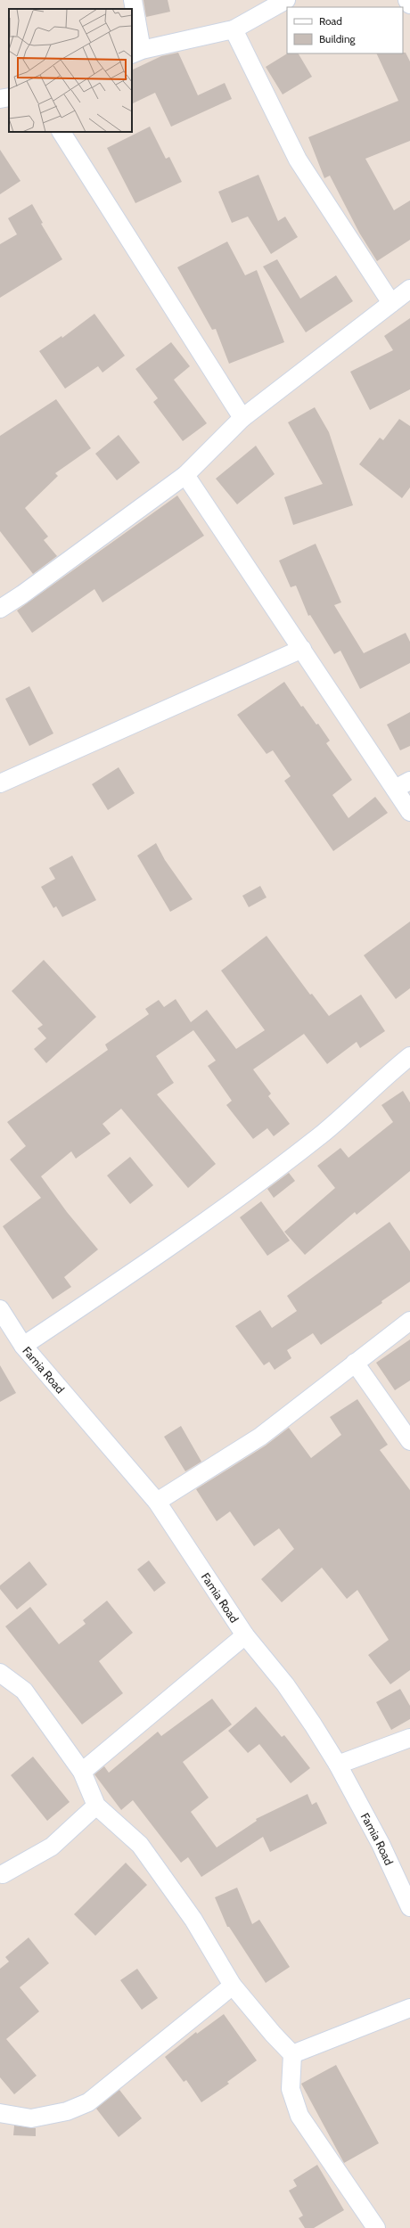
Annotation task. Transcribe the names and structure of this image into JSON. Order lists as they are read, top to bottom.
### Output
{
  "streets": {
    "street": ["Famia Road"]
  },
  "legend": ["Road", "Building"]
}
